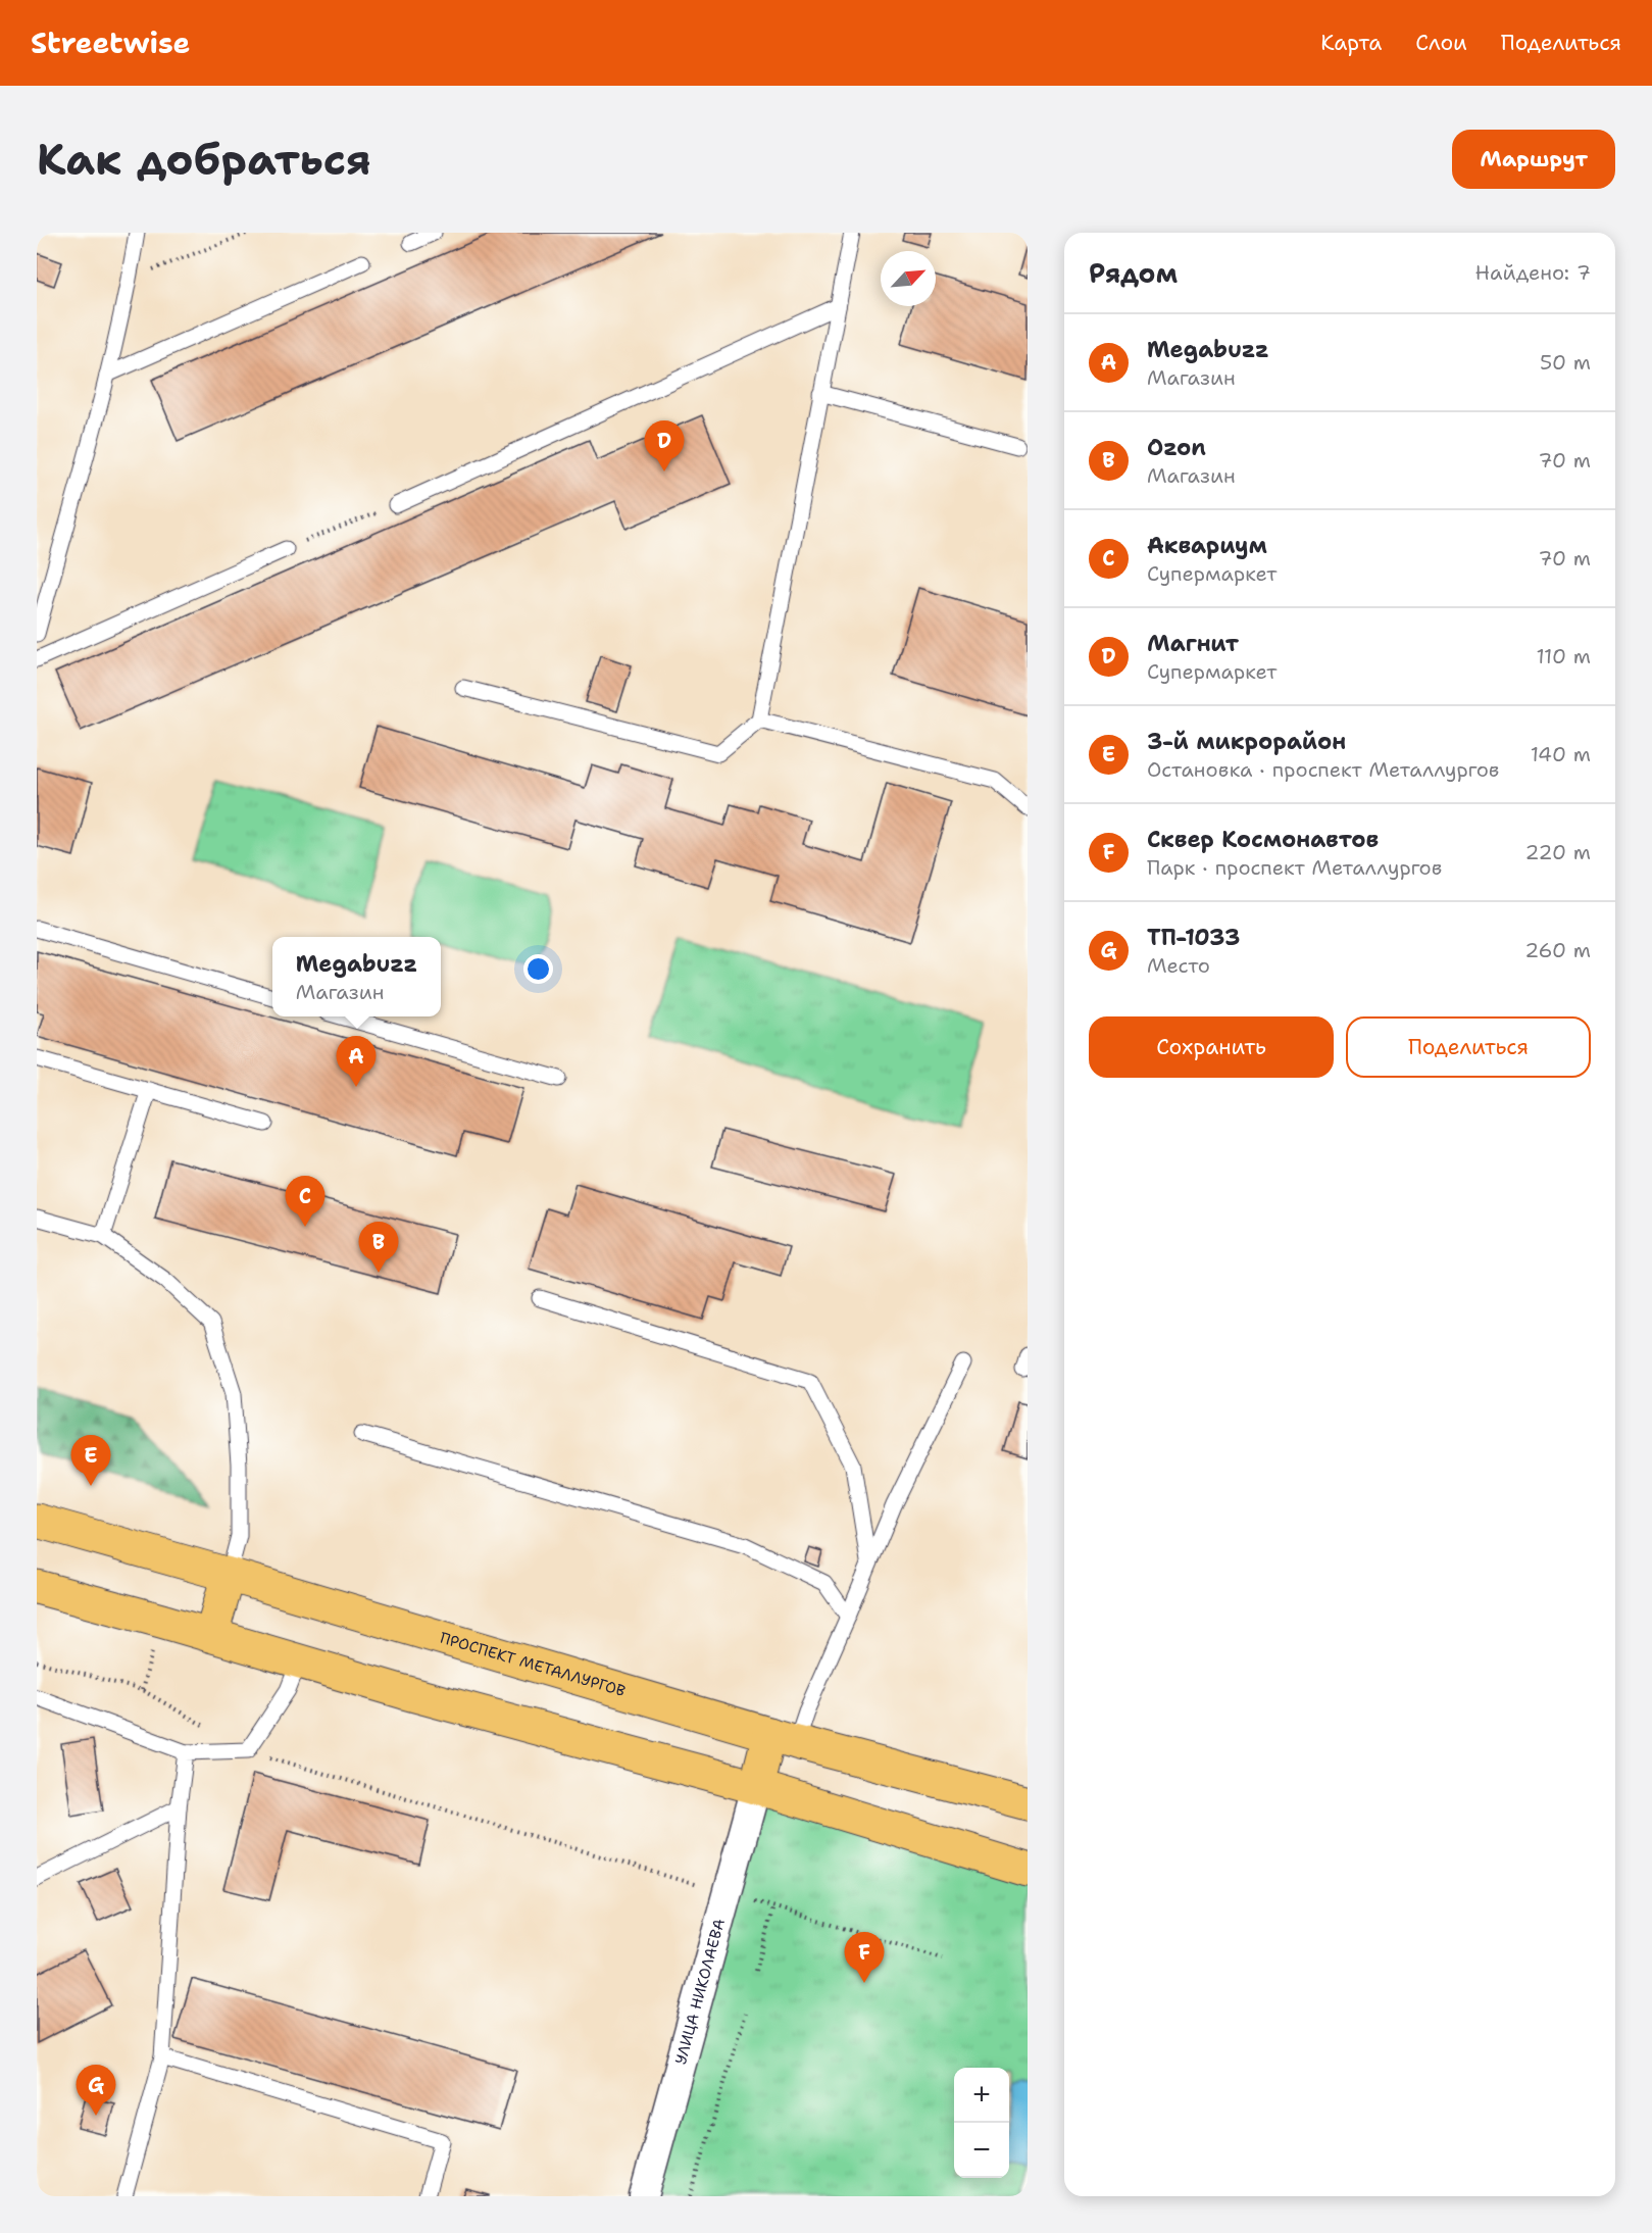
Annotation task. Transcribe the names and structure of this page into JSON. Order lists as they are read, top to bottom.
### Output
{
  "streets": {
    "main road": ["ПРОСПЕКТ МЕТАЛЛУРГОВ"],
    "street": ["УЛИЦА НИКОЛАЕВА"]
  },
  "north": "top right",
  "page": {
    "header": "Streetwise",
    "nav": ["Карта", "Слои", "Поделиться"],
    "buttons": [
      "Маршрут",
      ["Сохранить", "Поделиться"]
    ],
    "title": "Как добраться",
    "heading": ["Рядом", "Найдено: 7"],
    "list": [
      {
        "mark": "A",
        "name": "Megabuzz",
        "note": "Магазин",
        "value": "50 m"
      },
      {
        "mark": "B",
        "name": "Ozon",
        "note": "Магазин",
        "value": "70 m"
      },
      {
        "mark": "C",
        "name": "Аквариум",
        "note": "Супермаркет",
        "value": "70 m"
      },
      {
        "mark": "D",
        "name": "Магнит",
        "note": "Супермаркет",
        "value": "110 m"
      },
      {
        "mark": "E",
        "name": "3-й микрорайон",
        "note": "Остановка · проспект Металлургов",
        "value": "140 m"
      },
      {
        "mark": "F",
        "name": "Сквер Космонавтов",
        "note": "Парк · проспект Металлургов",
        "value": "220 m"
      },
      {
        "mark": "G",
        "name": "ТП-1033",
        "note": "Место",
        "value": "260 m"
      }
    ],
    "pins": [
      "D",
      "A",
      "C",
      "B",
      "E",
      "F",
      "G"
    ],
    "popup": ["Megabuzz", "Магазин"],
    "map_buttons": ["+", "−"]
  }
}
